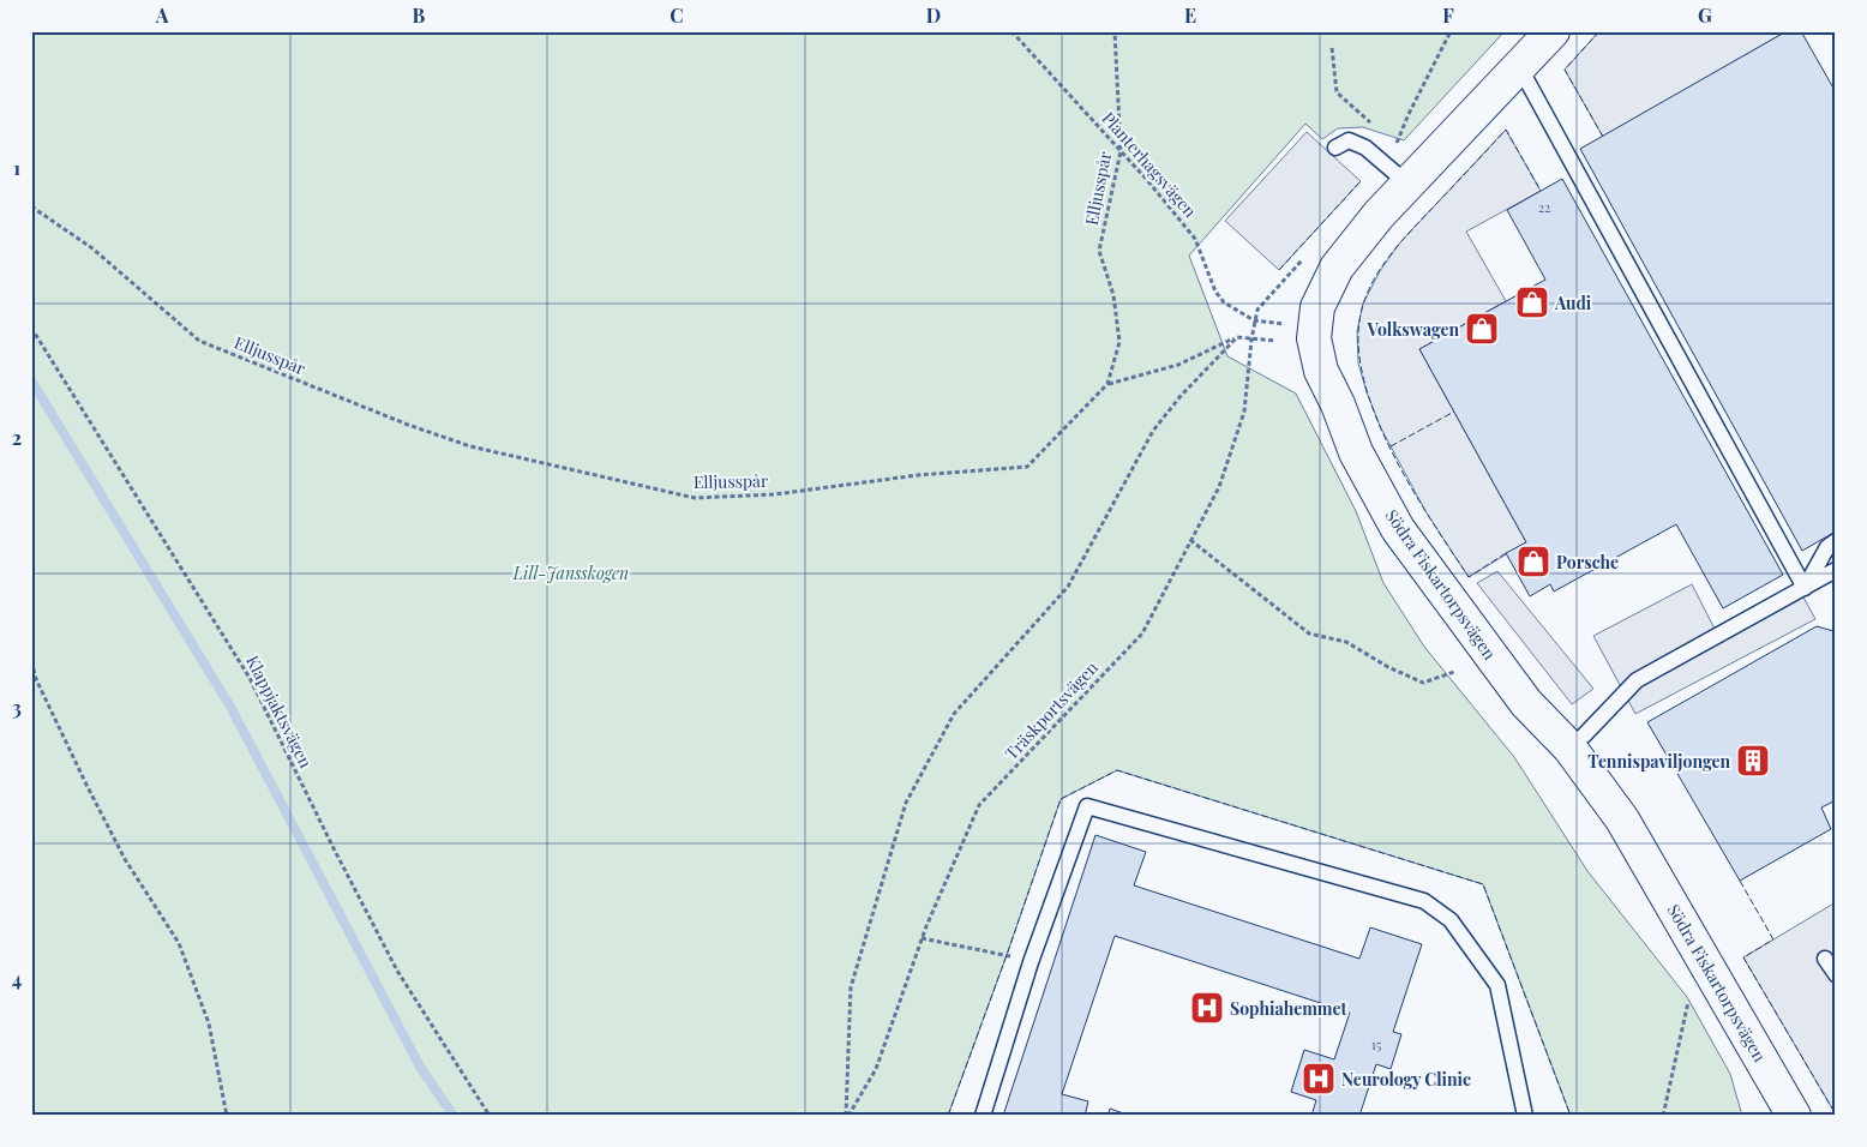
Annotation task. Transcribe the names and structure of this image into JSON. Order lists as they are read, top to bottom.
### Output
{
  "streets": {
    "street": ["Södra Fiskartorpsvägen"],
    "path": [
      "Planterhagsvägen",
      "Elljusspår",
      "Träskportsvägen",
      "Klappjaktsvägen"
    ]
  },
  "crossings": [
    ["Planterhagsvägen", "Elljusspår"],
    ["Planterhagsvägen", "Träskportsvägen"]
  ],
  "parks": ["Lill-Jansskogen"],
  "places": {
    "shop": ["Audi", "Volkswagen", "Porsche"],
    "building": ["Tennispaviljongen"],
    "hospital": ["Sophiahemmet", "Neurology Clinic"]
  },
  "house_numbers": ["22", "15"],
  "grid": {
    "columns": [
      "A",
      "B",
      "C",
      "D",
      "E",
      "F",
      "G"
    ],
    "rows": [
      "1",
      "2",
      "3",
      "4"
    ]
  }
}
